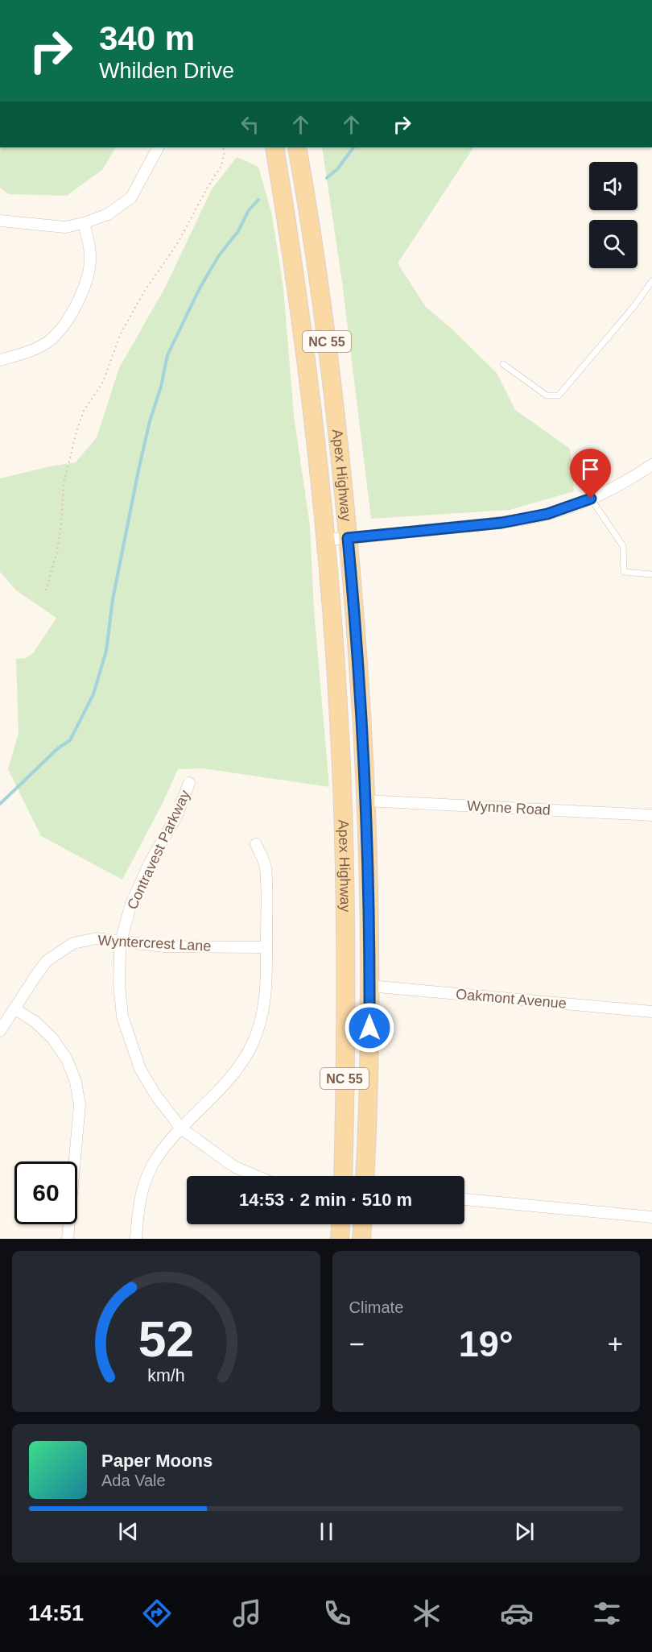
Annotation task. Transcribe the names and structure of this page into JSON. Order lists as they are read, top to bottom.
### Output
{
  "streets": {
    "main road": ["NC 55", "Apex Highway"],
    "street": [
      "Wynne Road",
      "Contravest Parkway",
      "Wyntercrest Lane",
      "Oakmont Avenue"
    ]
  },
  "crossings": [
    ["Apex Highway", "Wynne Road"],
    ["Apex Highway", "Oakmont Avenue"],
    ["Contravest Parkway", "Wyntercrest Lane"]
  ],
  "page": {
    "turn": ["340 m", "Whilden Drive"],
    "limit": "60",
    "trip": "14:53 · 2 min · 510 m",
    "tile": "Climate",
    "heat": ["−", "19°", "+"],
    "song": ["Paper Moons", "Ada Vale"],
    "tabs": "14:51",
    "gauge": ["52", "km/h"]
  }
}
